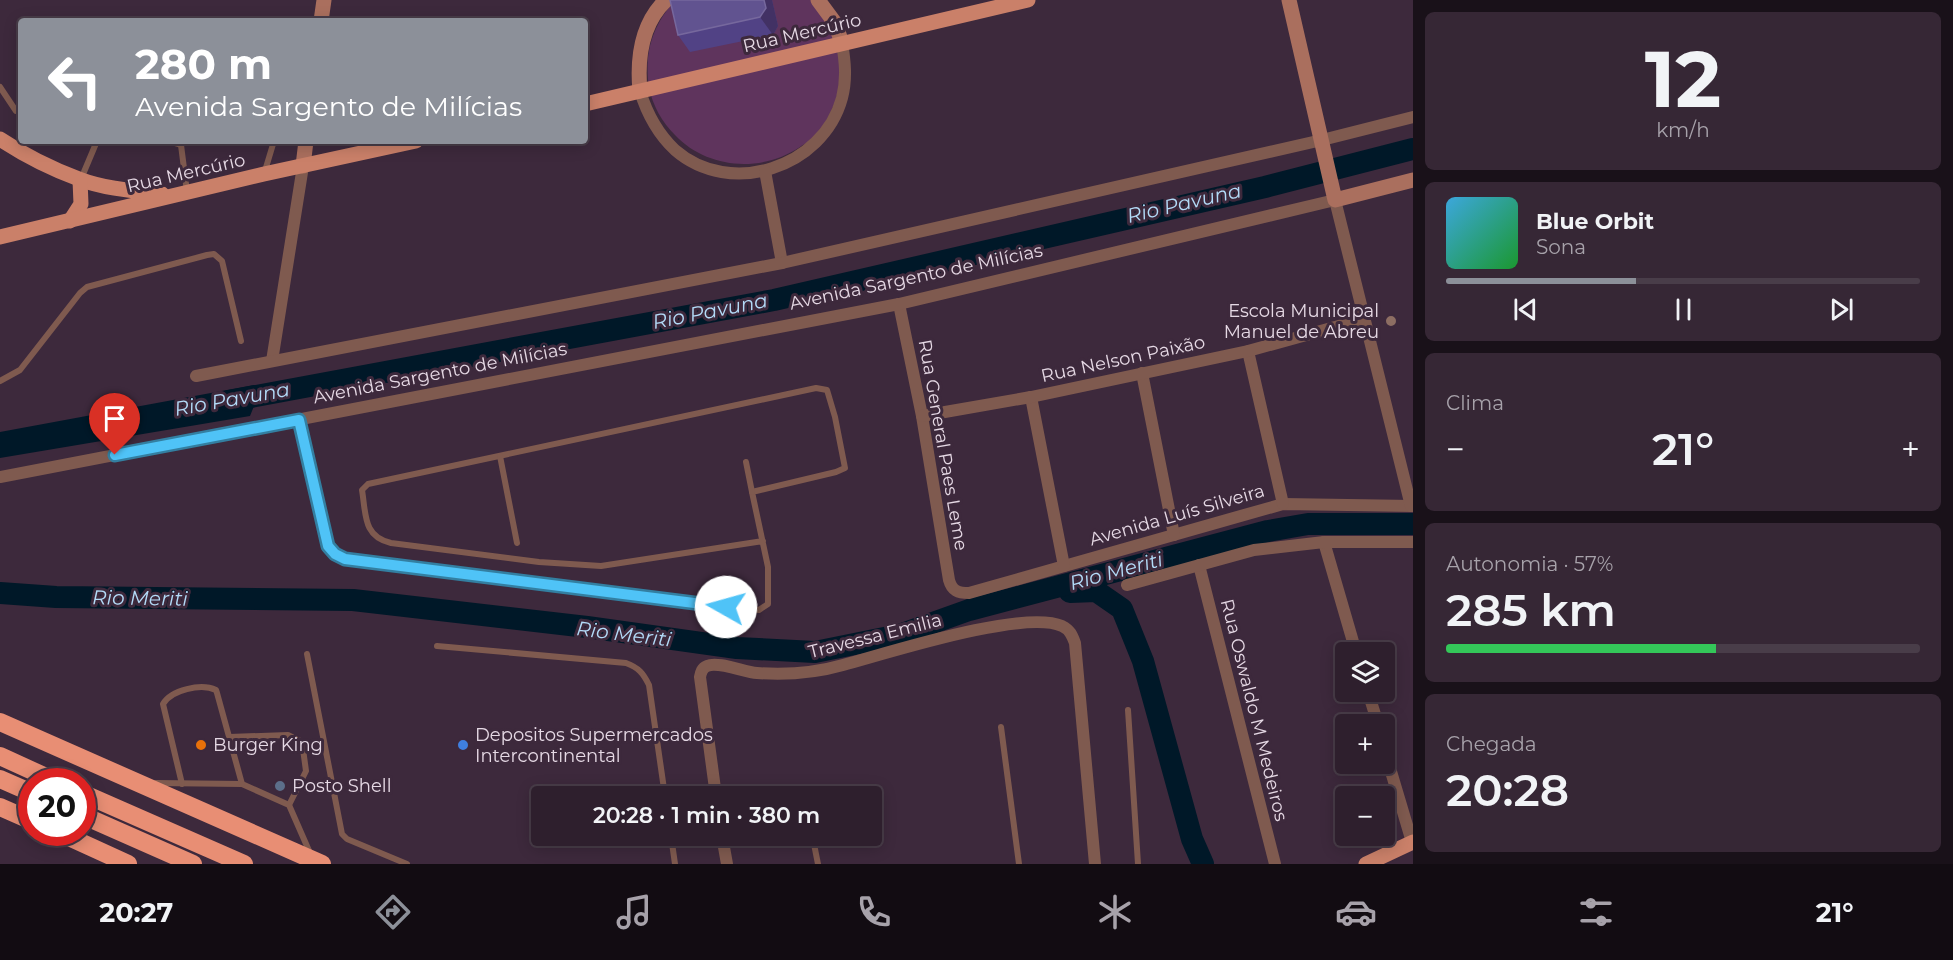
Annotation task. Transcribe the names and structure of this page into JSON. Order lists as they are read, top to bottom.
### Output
{
  "streets": {
    "main road": ["Rua Mercúrio"],
    "street": [
      "Avenida Sargento de Milícias",
      "Rua Nelson Paixão",
      "Rua General Paes Leme",
      "Avenida Luís Silveira",
      "Travessa Emilia",
      "Rua Oswaldo M Medeiros"
    ]
  },
  "crossings": [
    ["Avenida Sargento de Milícias", "Rua General Paes Leme"],
    ["Rua Nelson Paixão", "Rua General Paes Leme"],
    ["Rua General Paes Leme", "Avenida Luís Silveira"]
  ],
  "water": ["Rio Pavuna", "Rio Meriti"],
  "places": [
    "Escola Municipal Manuel de Abreu",
    "Burger King",
    "Depositos Supermercados Intercontinental",
    "Posto Shell"
  ],
  "page": {
    "tile": [
      ["12", "km/h"],
      "Clima",
      ["Autonomia · 57%", "285 km"],
      ["Chegada", "20:28"]
    ],
    "turn": ["280 m", "Avenida Sargento de Milícias"],
    "song": ["Blue Orbit", "Sona"],
    "heat": ["−", "21°", "+"],
    "map_buttons": ["+", "−"],
    "limit": "20",
    "trip": "20:28 · 1 min · 380 m",
    "tabs": ["20:27", "21°"]
  }
}
